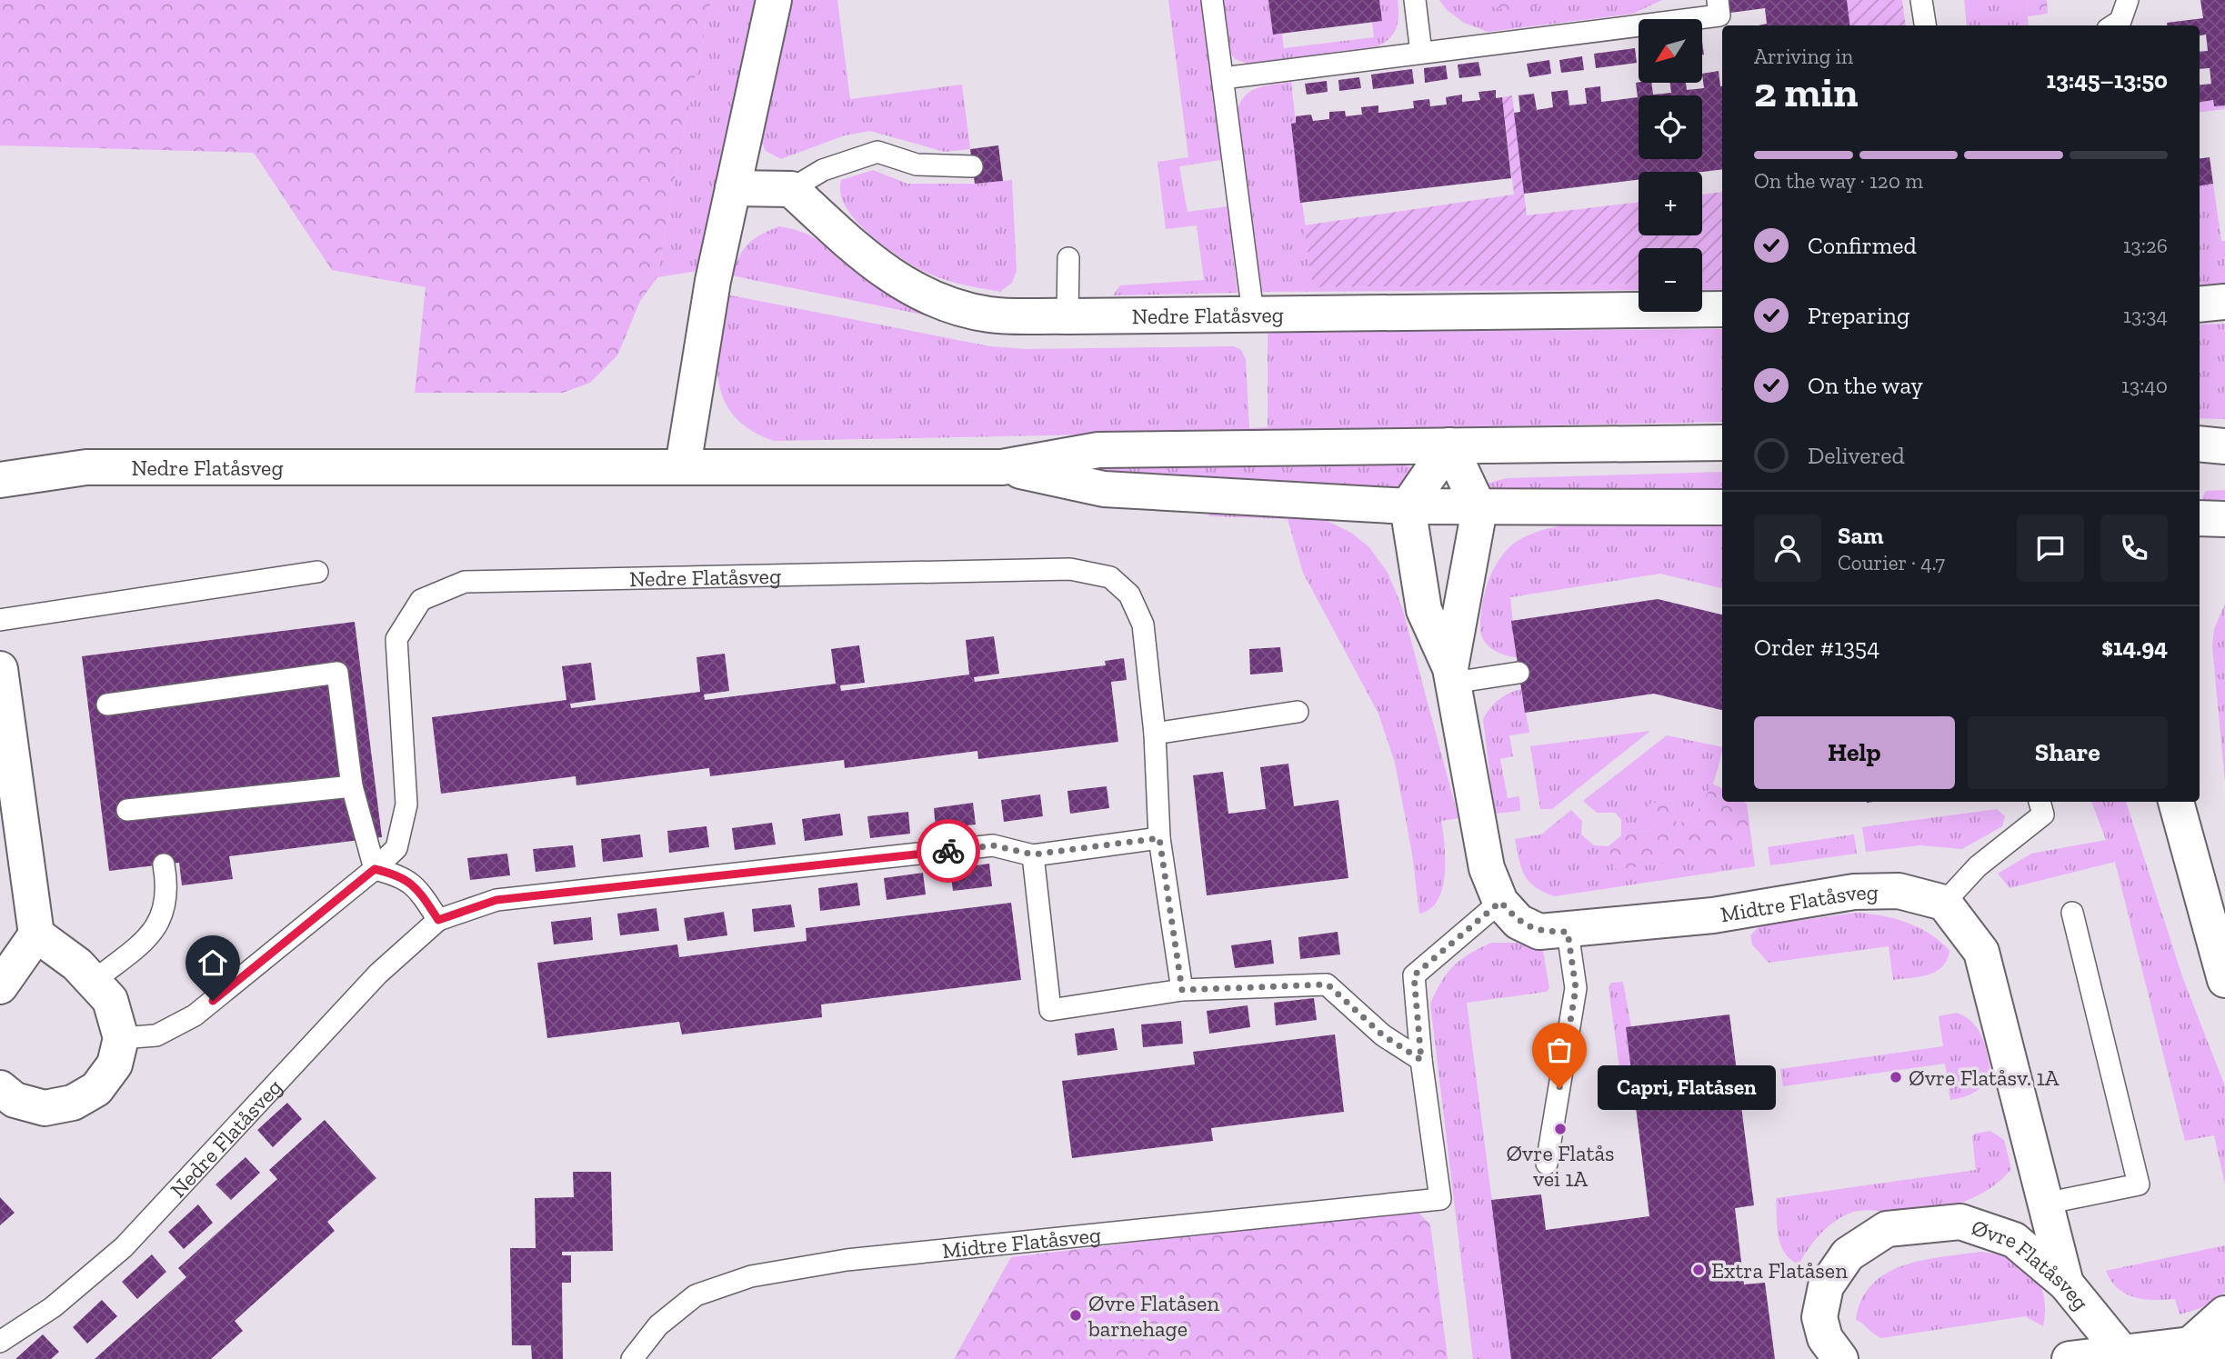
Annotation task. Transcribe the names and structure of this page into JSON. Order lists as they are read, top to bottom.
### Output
{
  "streets": {
    "street": ["Nedre Flatåsveg", "Midtre Flatåsveg", "Øvre Flatåsveg"]
  },
  "crossings": [
    ["Nedre Flatåsveg", "Midtre Flatåsveg"]
  ],
  "places": [
    "Øvre Flatåsv. 1A",
    "Capri, Flatåsen",
    "Øvre Flatås vei 1A",
    "Extra Flatåsen",
    "Øvre Flatåsen barnehage"
  ],
  "north": "bottom left",
  "page": {
    "map_buttons": ["+", "−"],
    "heading": ["2 min", "Arriving in", "13:45–13:50"],
    "panel": [
      "Sam",
      "Courier · 4.7",
      "Order #1354",
      "$14.94"
    ],
    "bar": "On the way · 120 m",
    "list": [
      ["Confirmed", "13:26"],
      ["Preparing", "13:34"],
      ["On the way", "13:40"],
      "Delivered"
    ],
    "buttons": ["Help", "Share"],
    "bubble": "Capri, Flatåsen"
  }
}
